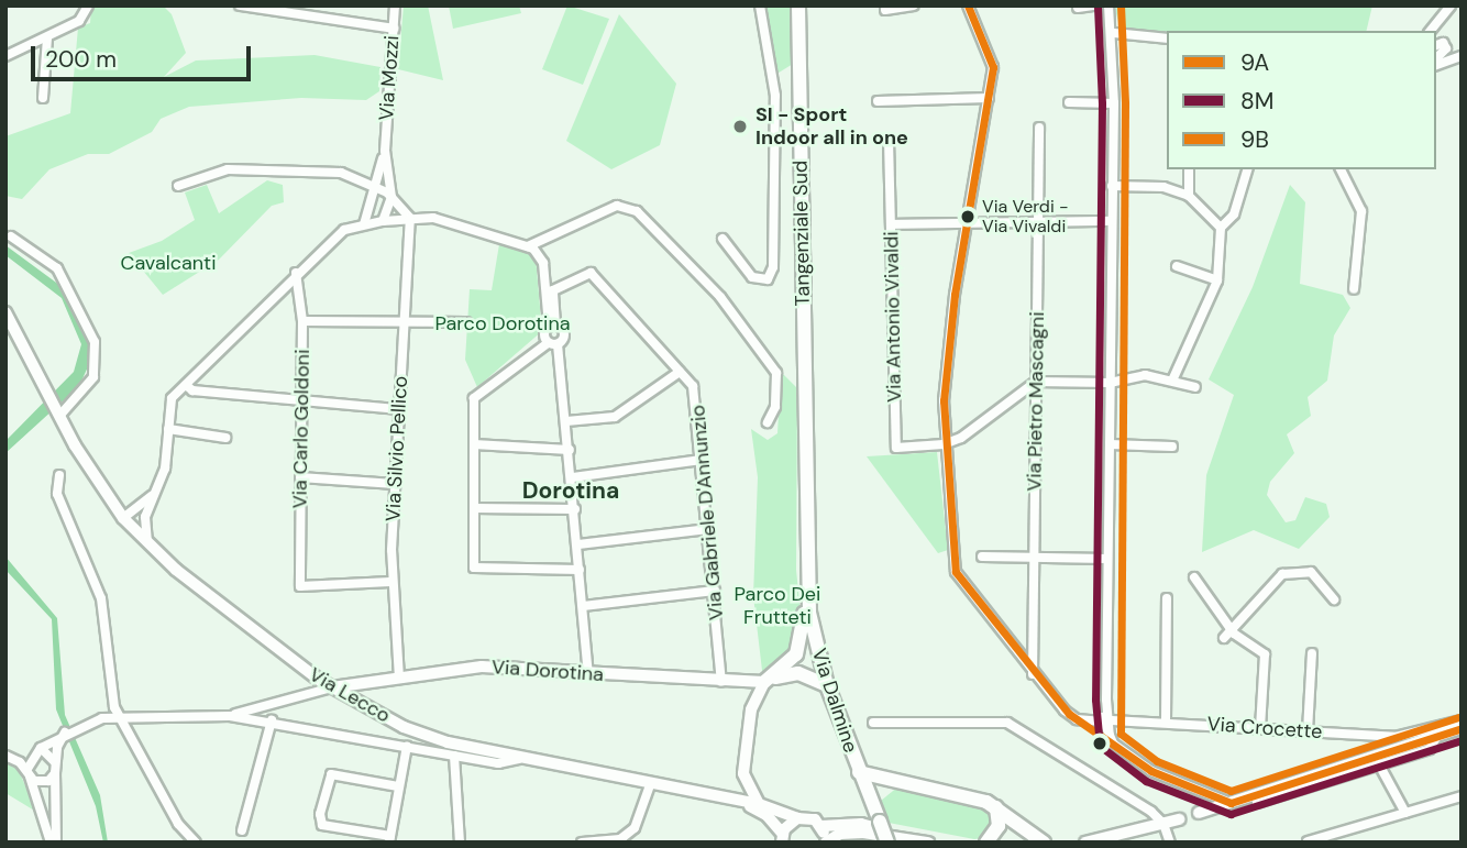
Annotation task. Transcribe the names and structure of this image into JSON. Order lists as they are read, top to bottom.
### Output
{
  "streets": {
    "highway": ["Tangenziale Sud", "Via Dalmine"],
    "main road": ["Via Dorotina", "Via Lecco"],
    "street": [
      "Via Mozzi",
      "Via Antonio Vivaldi",
      "Via Pietro Mascagni",
      "Via Carlo Goldoni",
      "Via Silvio Pellico",
      "Via Gabriele D'Annunzio",
      "Via Crocette"
    ]
  },
  "crossings": [
    ["Tangenziale Sud", "Via Dalmine"],
    ["Via Antonio Vivaldi", "Via Crocette"],
    ["Via Pietro Mascagni", "Via Crocette"],
    ["Via Carlo Goldoni", "Via Silvio Pellico"],
    ["Via Silvio Pellico", "Via Dorotina"],
    ["Via Gabriele D'Annunzio", "Via Dorotina"],
    ["Via Dorotina", "Via Lecco"]
  ],
  "districts": ["Dorotina"],
  "parks": ["Cavalcanti", "Parco Dorotina", "Parco Dei Frutteti"],
  "places": ["SI - Sport Indoor all in one", "Via Verdi - Via Vivaldi"],
  "lines": ["transit line 9A", "transit line 9B", "transit line 8M"],
  "legend": ["9A", "8M", "9B"],
  "scale_bar": "200 m"
}
